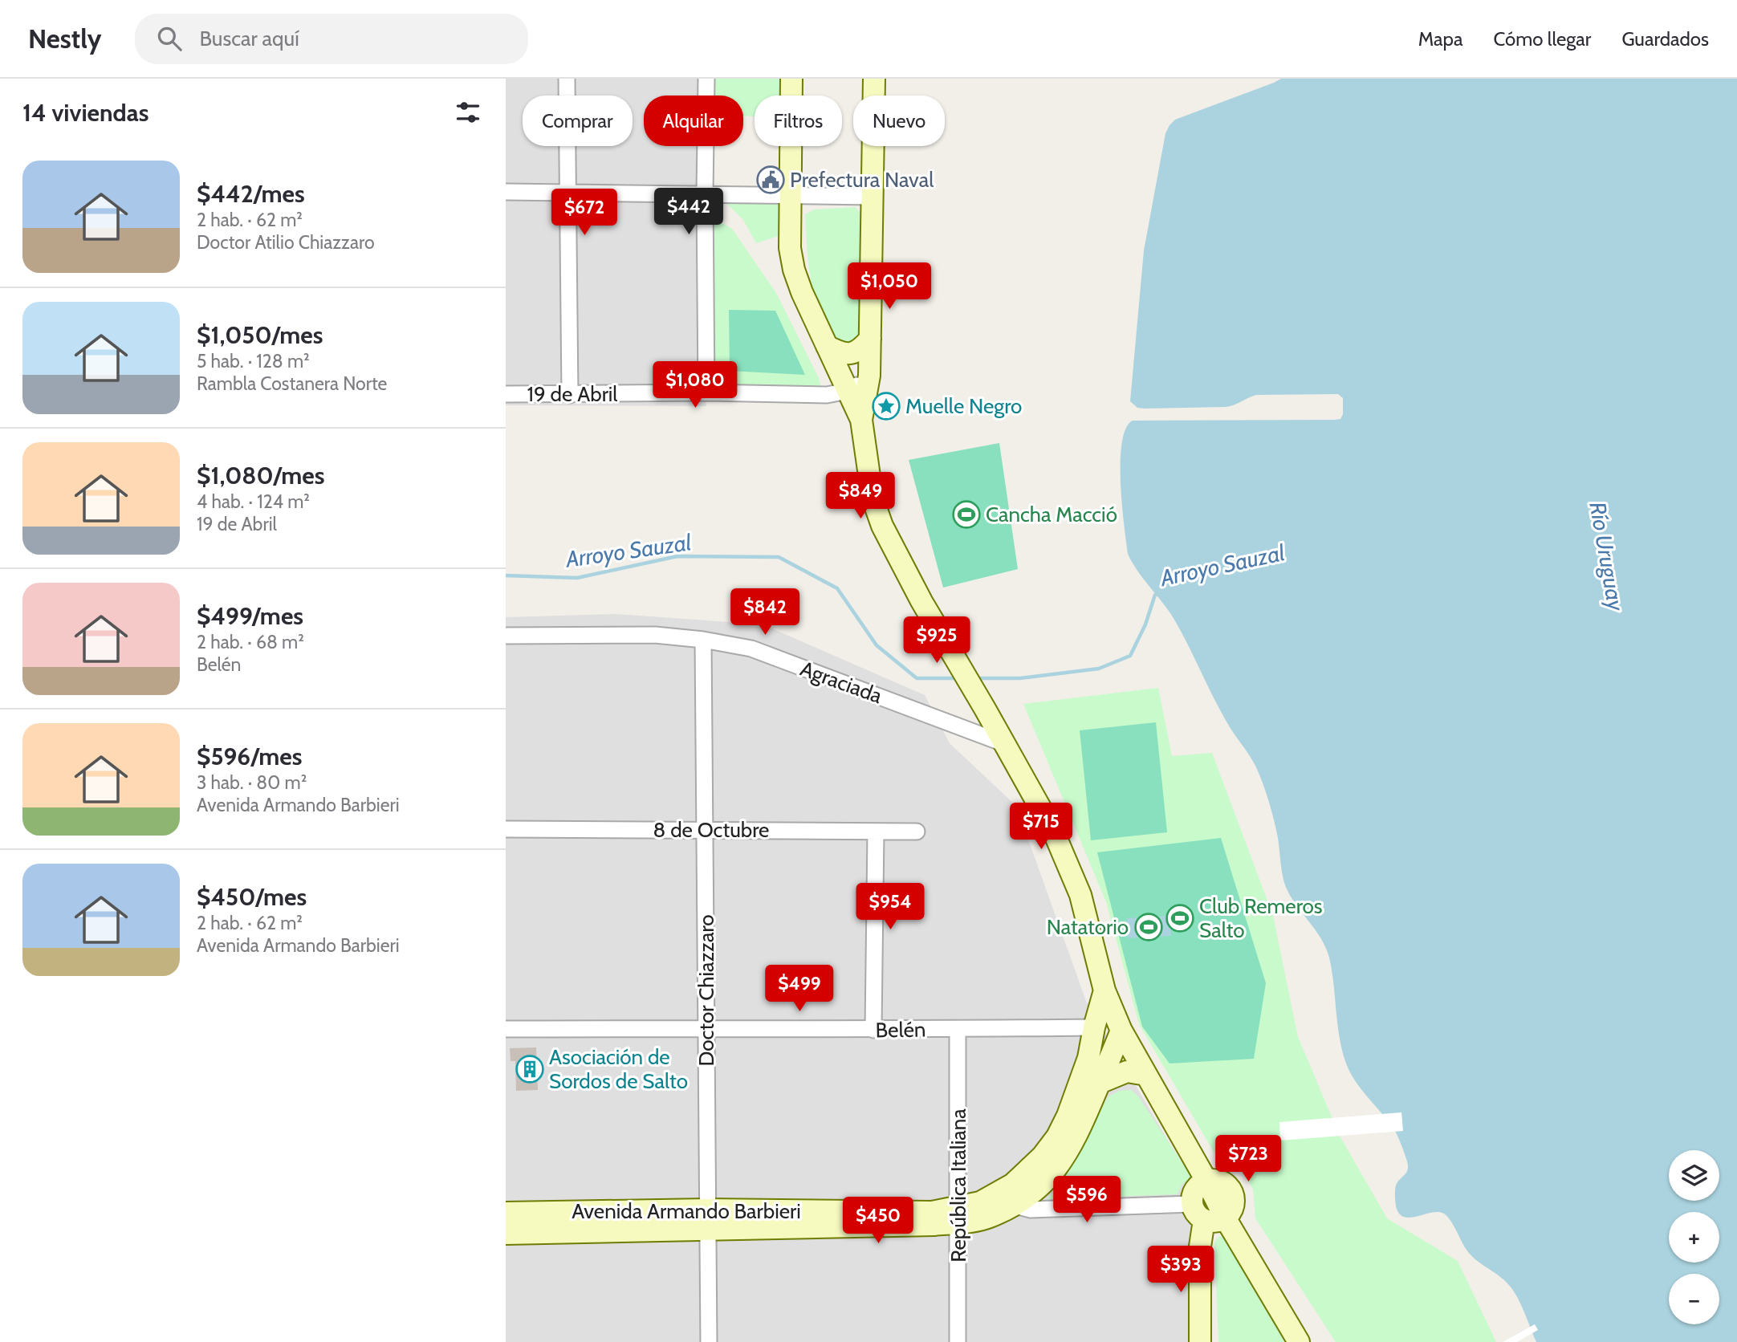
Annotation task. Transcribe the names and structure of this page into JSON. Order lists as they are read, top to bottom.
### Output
{
  "streets": {
    "street": [
      "19 de Abril",
      "Agraciada",
      "8 de Octubre",
      "Doctor Chiazzaro",
      "Belén",
      "República Italiana",
      "Avenida Armando Barbieri"
    ]
  },
  "crossings": [
    ["Agraciada", "Doctor Chiazzaro"],
    ["8 de Octubre", "Doctor Chiazzaro"],
    ["Doctor Chiazzaro", "Belén"],
    ["Doctor Chiazzaro", "Avenida Armando Barbieri"],
    ["Belén", "República Italiana"],
    ["Belén", "Avenida Armando Barbieri"],
    ["República Italiana", "Avenida Armando Barbieri"]
  ],
  "water": ["Arroyo Sauzal", "Río Uruguay"],
  "places": {
    "public building": ["Prefectura Naval"],
    "place": ["Muelle Negro"],
    "sports": ["Cancha Macció", "Club Remeros Salto", "Natatorio"],
    "building": ["Asociación de Sordos de Salto"]
  },
  "page": {
    "header": "Nestly",
    "search": "Buscar aquí",
    "nav": ["Mapa", "Cómo llegar", "Guardados"],
    "heading": "14 viviendas",
    "chip": [
      "Comprar",
      "Alquilar",
      "Filtros",
      "Nuevo"
    ],
    "list": [
      {
        "name": "$442/mes",
        "note": "2 hab. · 62 m² · Doctor Atilio Chiazzaro"
      },
      {
        "name": "$1,050/mes",
        "note": "5 hab. · 128 m² · Rambla Costanera Norte"
      },
      {
        "name": "$1,080/mes",
        "note": "4 hab. · 124 m² · 19 de Abril"
      },
      {
        "name": "$499/mes",
        "note": "2 hab. · 68 m² · Belén"
      },
      {
        "name": "$596/mes",
        "note": "3 hab. · 80 m² · Avenida Armando Barbieri"
      },
      {
        "name": "$450/mes",
        "note": "2 hab. · 62 m² · Avenida Armando Barbieri"
      }
    ],
    "price": [
      "$442",
      "$672",
      "$1,050",
      "$1,080",
      "$849",
      "$842",
      "$925",
      "$715",
      "$954",
      "$499",
      "$723",
      "$596",
      "$450",
      "$393"
    ],
    "map_buttons": ["+", "−"]
  }
}
